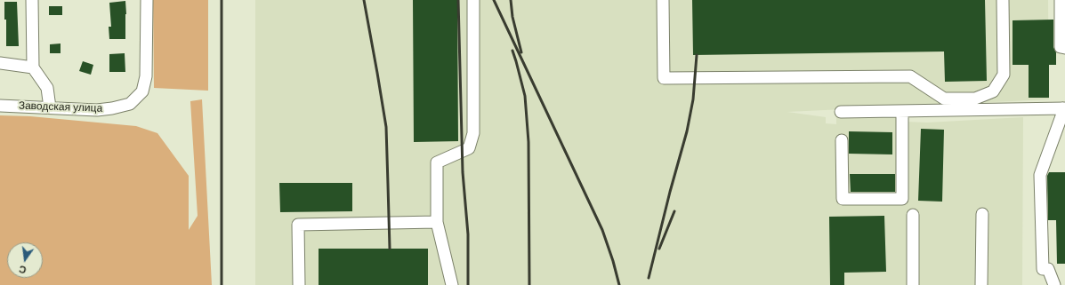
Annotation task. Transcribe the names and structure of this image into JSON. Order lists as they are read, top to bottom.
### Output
{
  "streets": {
    "street": ["Заводская улица"]
  },
  "north": "bottom"
}
